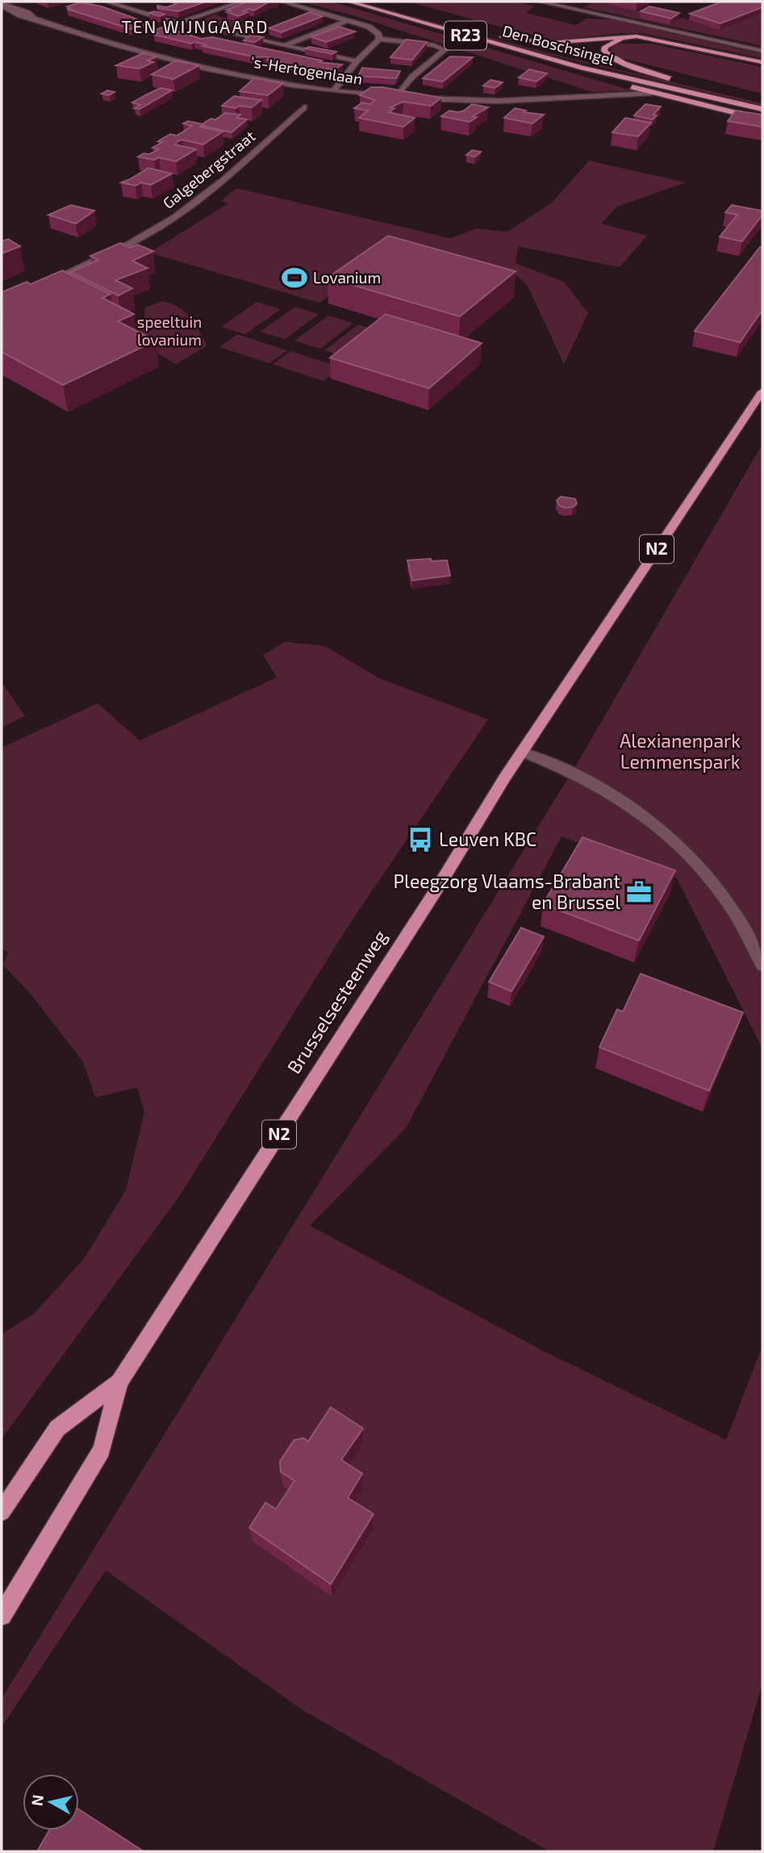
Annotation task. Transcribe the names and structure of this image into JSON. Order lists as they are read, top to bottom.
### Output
{
  "streets": {
    "main road": [
      "R23",
      "Den Boschsingel",
      "N2",
      "Brusselsesteenweg"
    ],
    "street": ["'s-Hertogenlaan", "Galgebergstraat"]
  },
  "crossings": [
    ["'s-Hertogenlaan", "Galgebergstraat"]
  ],
  "districts": ["TEN WIJNGAARD"],
  "parks": ["speeltuin lovanium", "Alexianenpark Lemmenspark"],
  "places": {
    "sports": ["Lovanium"],
    "bus stop": ["Leuven KBC"],
    "office": ["Pleegzorg Vlaams-Brabant en Brussel"]
  },
  "north": "left"
}
